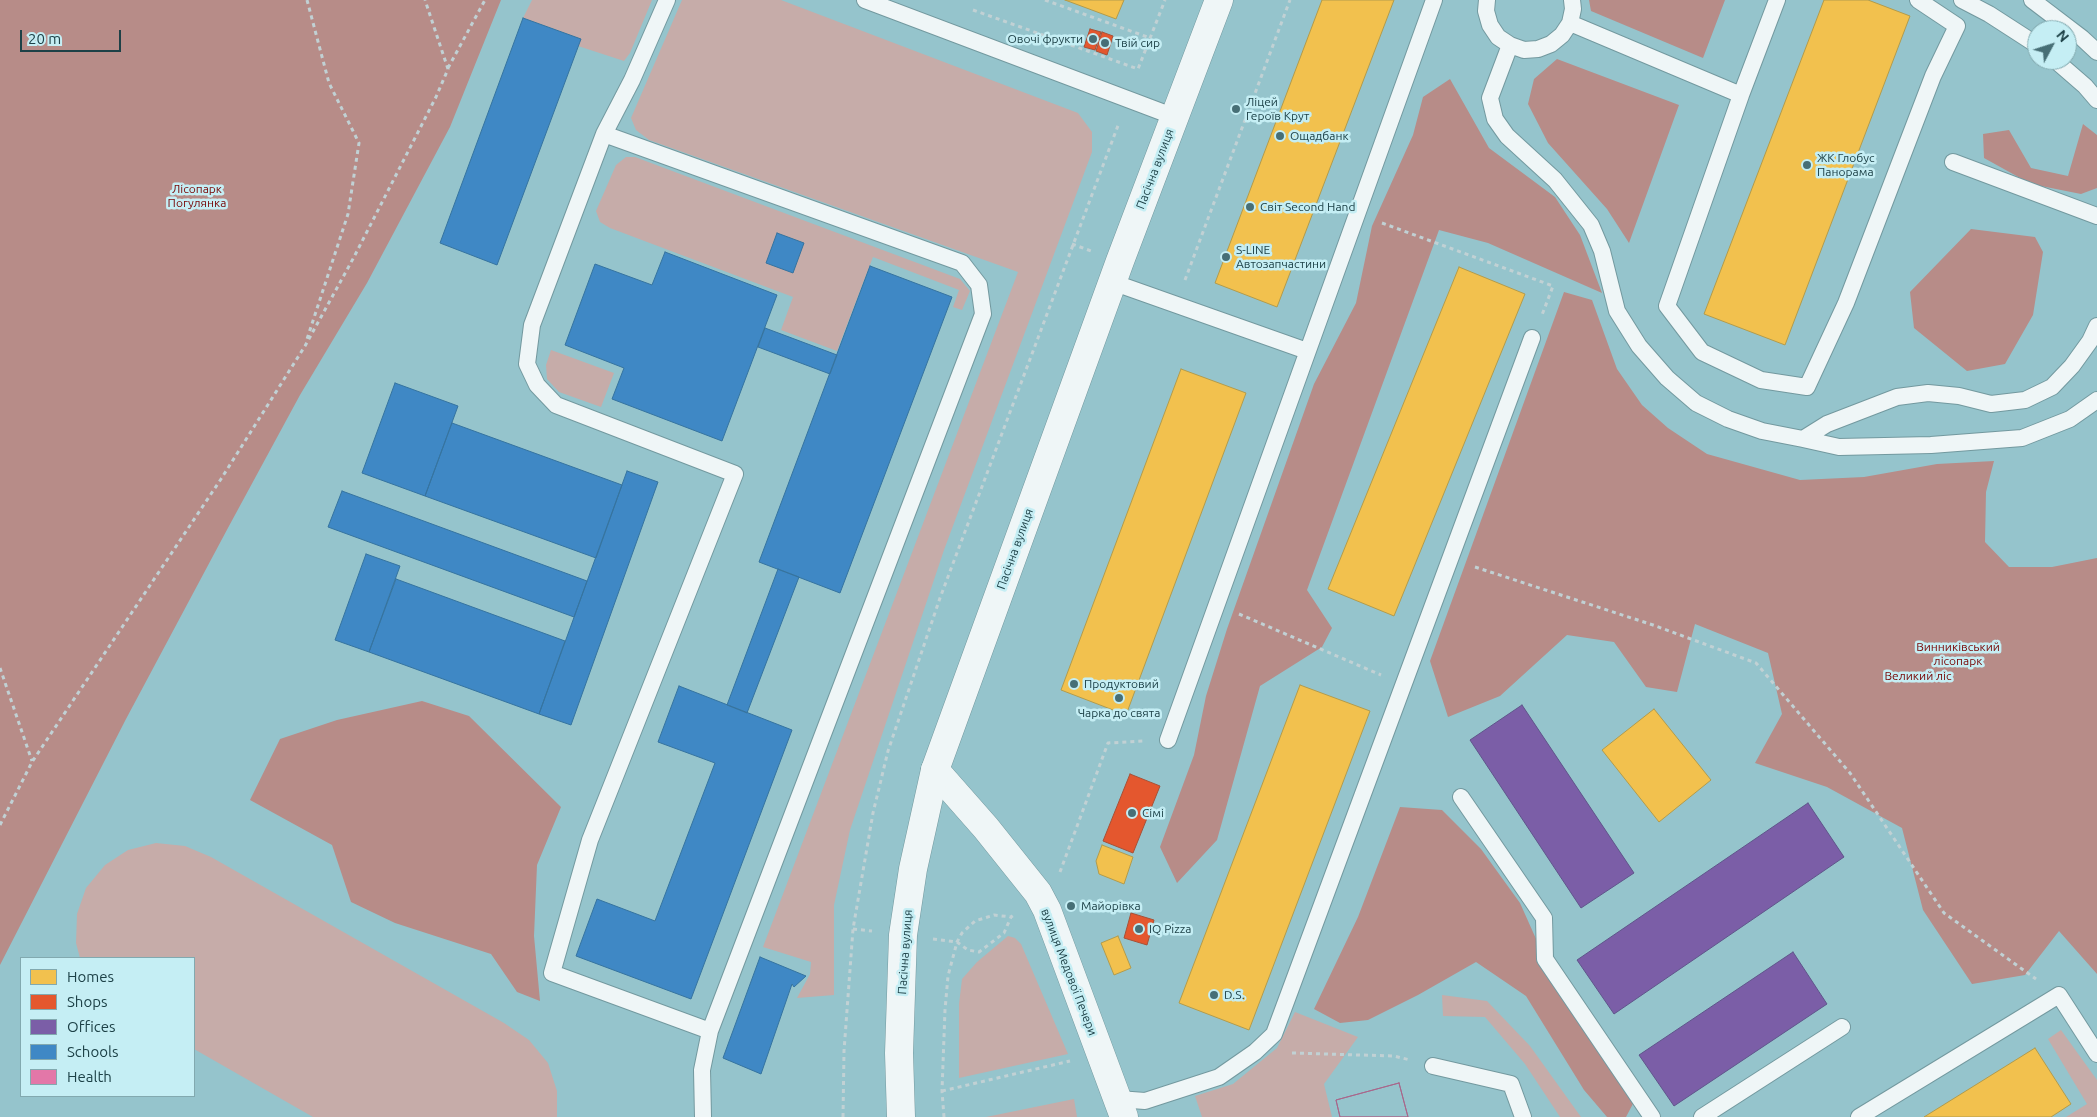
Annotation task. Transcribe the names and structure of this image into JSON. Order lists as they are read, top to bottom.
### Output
{
  "streets": {
    "main road": ["Пасічна вулиця", "вулиця Медової Печери"]
  },
  "crossings": [
    ["Пасічна вулиця", "вулиця Медової Печери"]
  ],
  "parks": ["Лісопарк Погулянка", "Винниківський лісопарк", "Великий ліс"],
  "places": [
    "Овочі фрукти",
    "Твій сир",
    "Ліцей Героїв Крут",
    "Ощадбанк",
    "ЖК Глобус Панорама",
    "Світ Second Hand",
    "S-LINE Автозапчастини",
    "Продуктовий",
    "Чарка до свята",
    "Сімі",
    "Майорівка",
    "IQ Pizza",
    "D.S."
  ],
  "legend": [
    "Homes",
    "Shops",
    "Offices",
    "Schools",
    "Health"
  ],
  "scale_bar": "20 m",
  "north": "top right"
}
